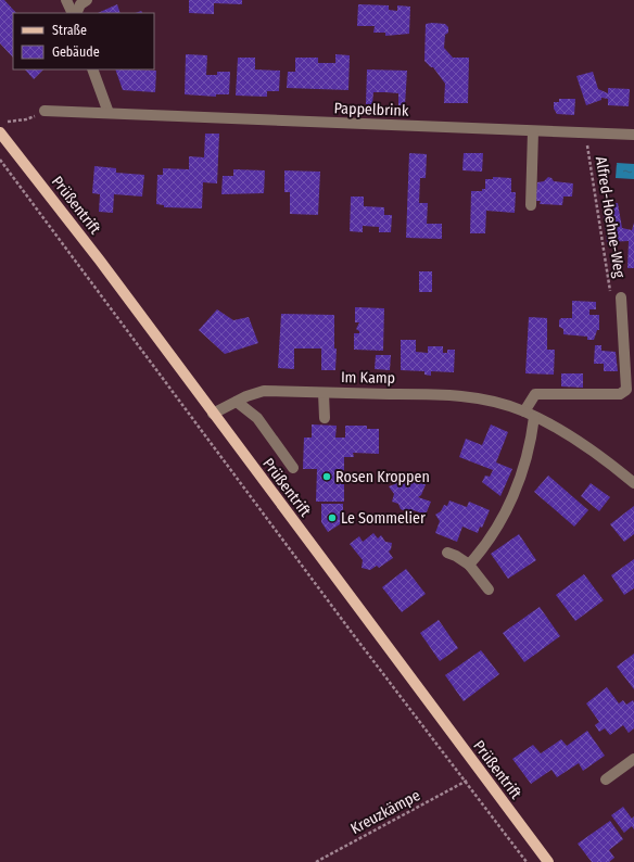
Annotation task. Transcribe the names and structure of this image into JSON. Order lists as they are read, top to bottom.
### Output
{
  "streets": {
    "main road": ["Prüßentrift"],
    "street": ["Pappelbrink", "Im Kamp"],
    "path": ["Alfred-Hoehne-Weg", "Kreuzkämpe"]
  },
  "crossings": [
    ["Pappelbrink", "Alfred-Hoehne-Weg"],
    ["Prüßentrift", "Im Kamp"]
  ],
  "places": ["Rosen Kroppen", "Le Sommelier"],
  "legend": ["Straße", "Gebäude"]
}
